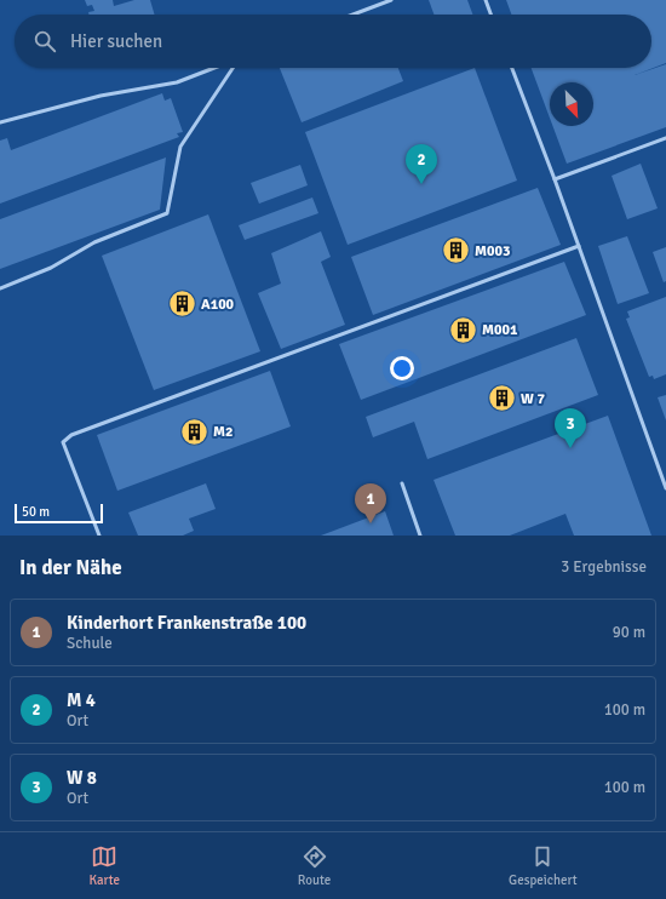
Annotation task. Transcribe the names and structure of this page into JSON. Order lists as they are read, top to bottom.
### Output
{
  "places": {
    "building": [
      "M003",
      "A100",
      "M001",
      "W 7",
      "M2"
    ]
  },
  "scale_bar": "50 m",
  "north": "bottom right",
  "page": {
    "search": "Hier suchen",
    "pins": ["2", "3", "1"],
    "scale": "50 m",
    "heading": ["In der Nähe", "3 Ergebnisse"],
    "list": [
      {
        "mark": "1",
        "name": "Kinderhort Frankenstraße 100",
        "note": "Schule",
        "value": "90 m"
      },
      {
        "mark": "2",
        "name": "M 4",
        "note": "Ort",
        "value": "100 m"
      },
      {
        "mark": "3",
        "name": "W 8",
        "note": "Ort",
        "value": "100 m"
      }
    ],
    "nav": ["Karte", "Route", "Gespeichert"]
  }
}
